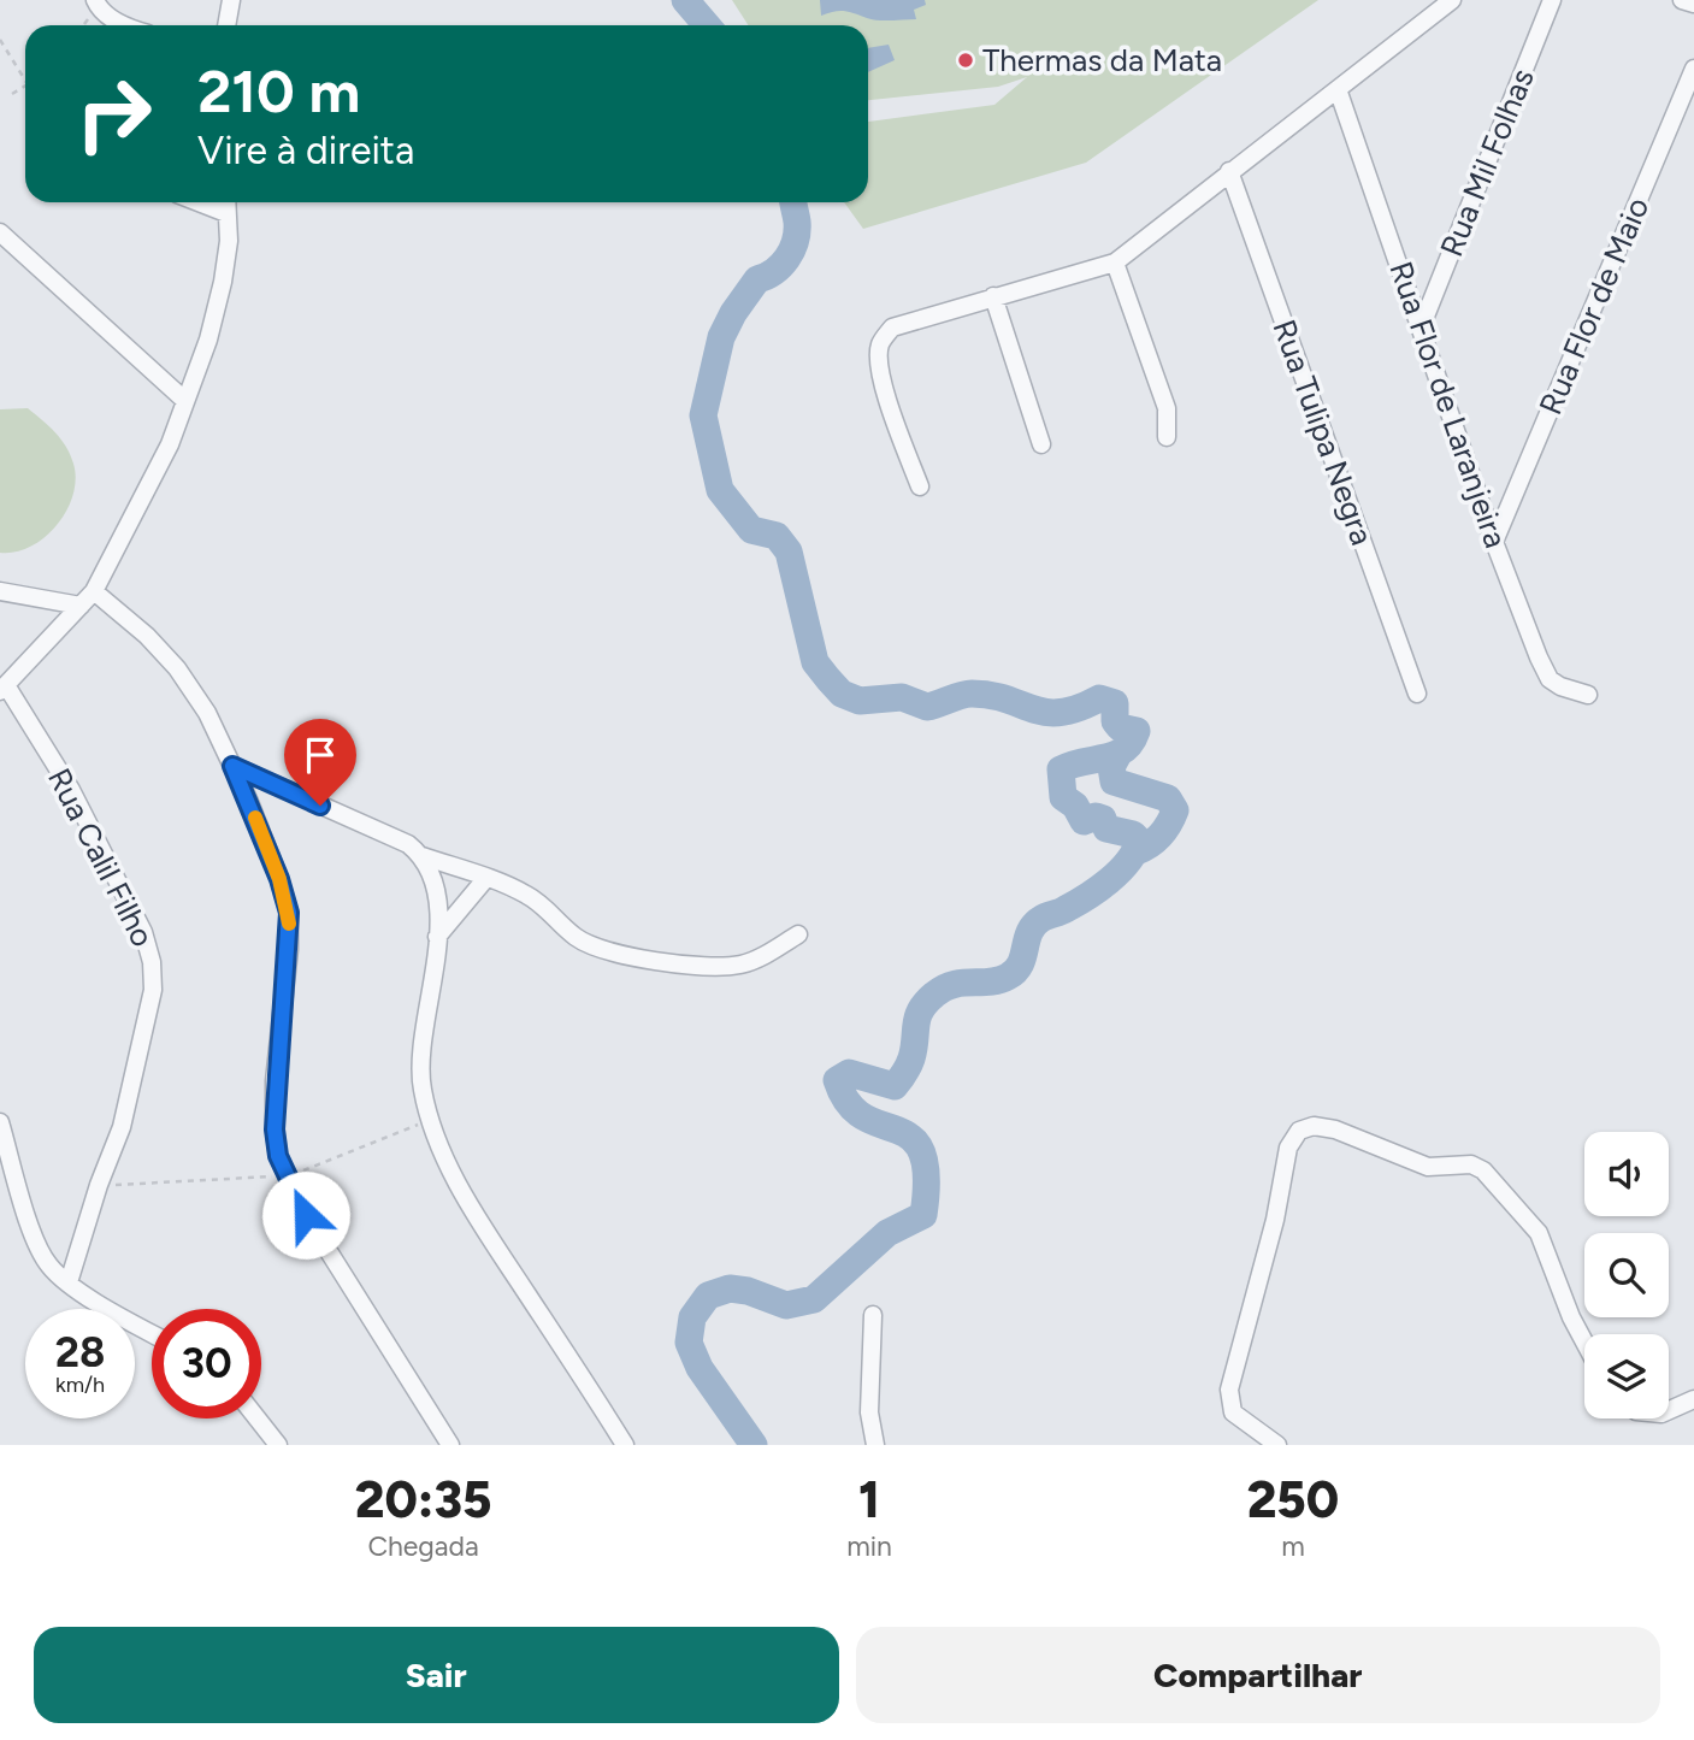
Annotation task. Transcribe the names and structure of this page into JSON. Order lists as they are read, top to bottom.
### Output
{
  "streets": {
    "street": [
      "Rua Mil Folhas",
      "Rua Flor de Maio",
      "Rua Flor de Laranjeira",
      "Rua Tulipa Negra",
      "Rua Calil Filho"
    ]
  },
  "crossings": [
    ["Rua Mil Folhas", "Rua Flor de Laranjeira"],
    ["Rua Flor de Maio", "Rua Flor de Laranjeira"]
  ],
  "places": ["Thermas da Mata"],
  "page": {
    "turn": ["210 m", "Vire à direita"],
    "speed": "28 km/h",
    "limit": "30",
    "eta": [
      "20:35",
      "Chegada",
      "1",
      "min",
      "250",
      "m"
    ],
    "buttons": ["Sair", "Compartilhar"]
  }
}
